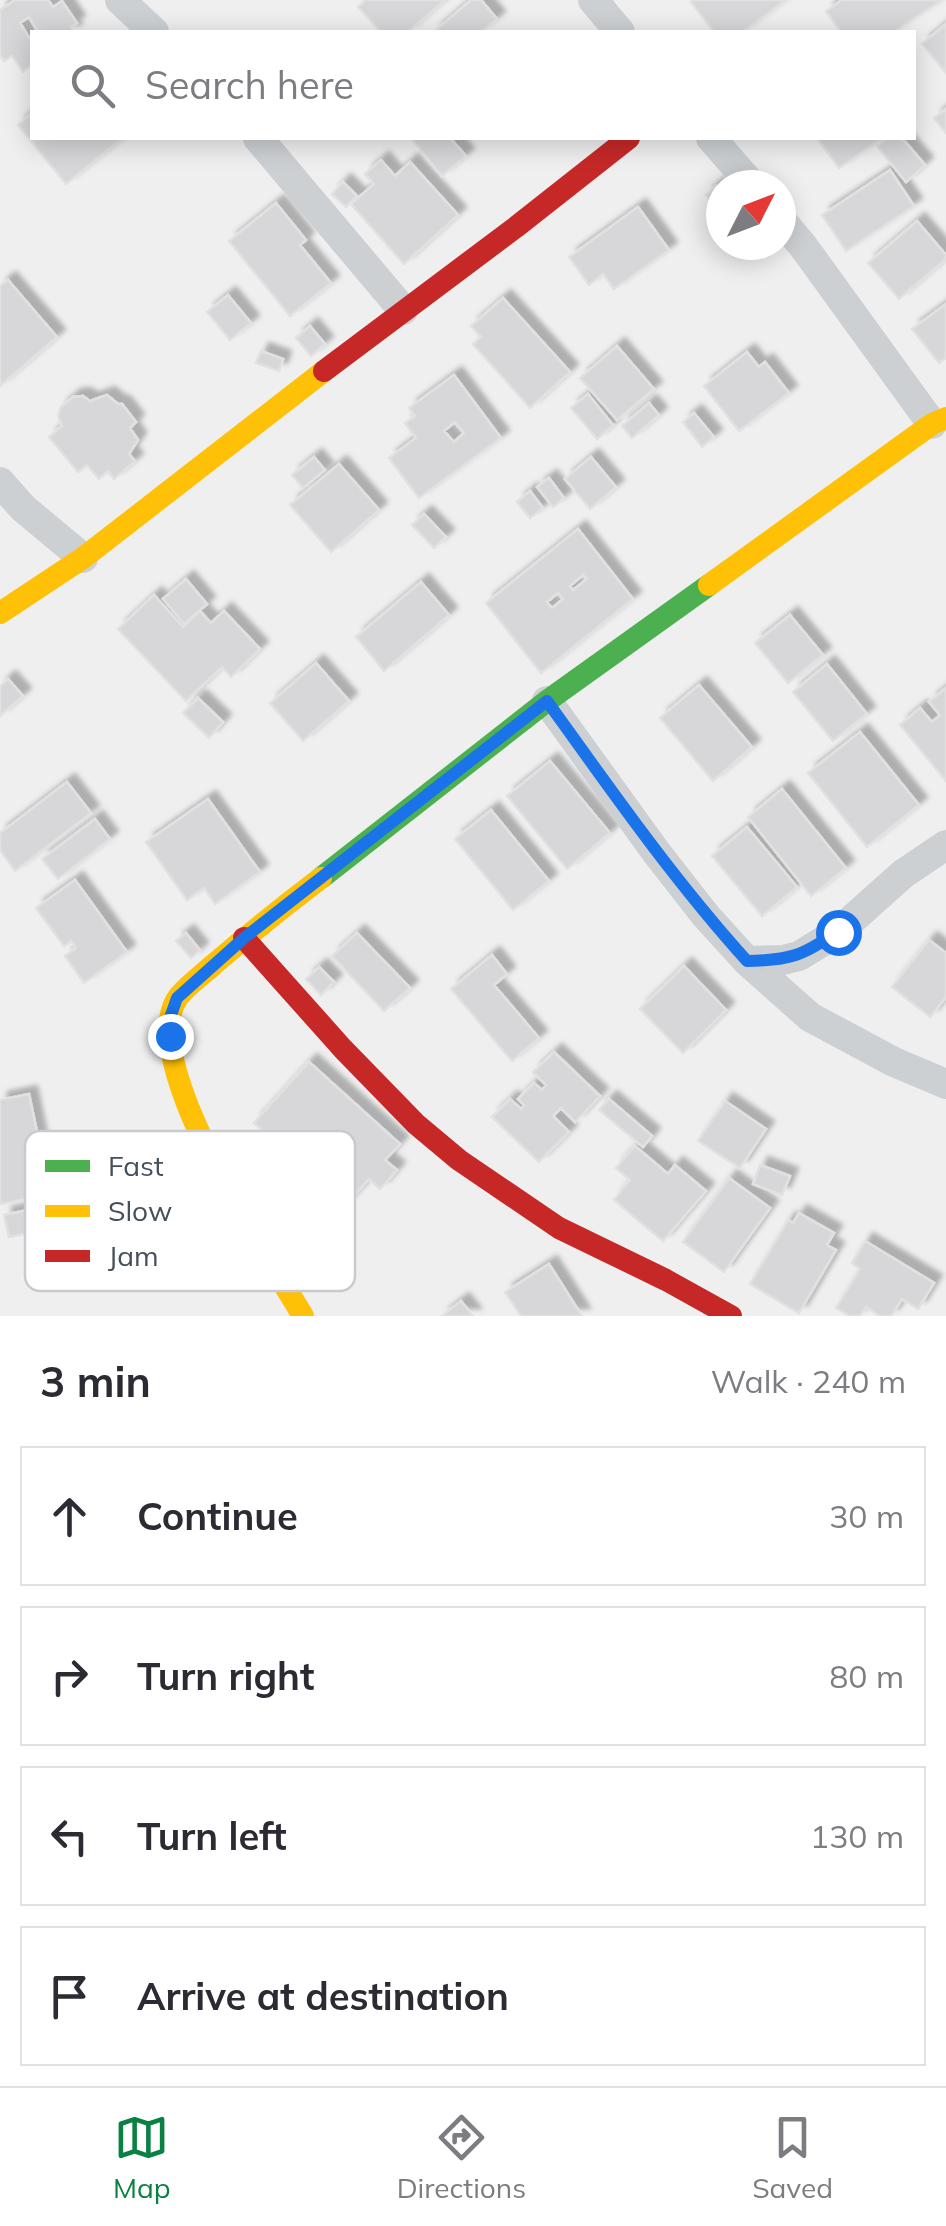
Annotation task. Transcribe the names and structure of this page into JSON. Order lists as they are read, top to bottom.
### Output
{
  "legend": ["Fast", "Slow", "Jam"],
  "north": "top right",
  "page": {
    "search": "Search here",
    "heading": ["3 min", "Walk · 240 m"],
    "list": [
      ["Continue", "30 m"],
      ["Turn right", "80 m"],
      ["Turn left", "130 m"],
      "Arrive at destination"
    ],
    "nav": ["Map", "Directions", "Saved"]
  }
}
